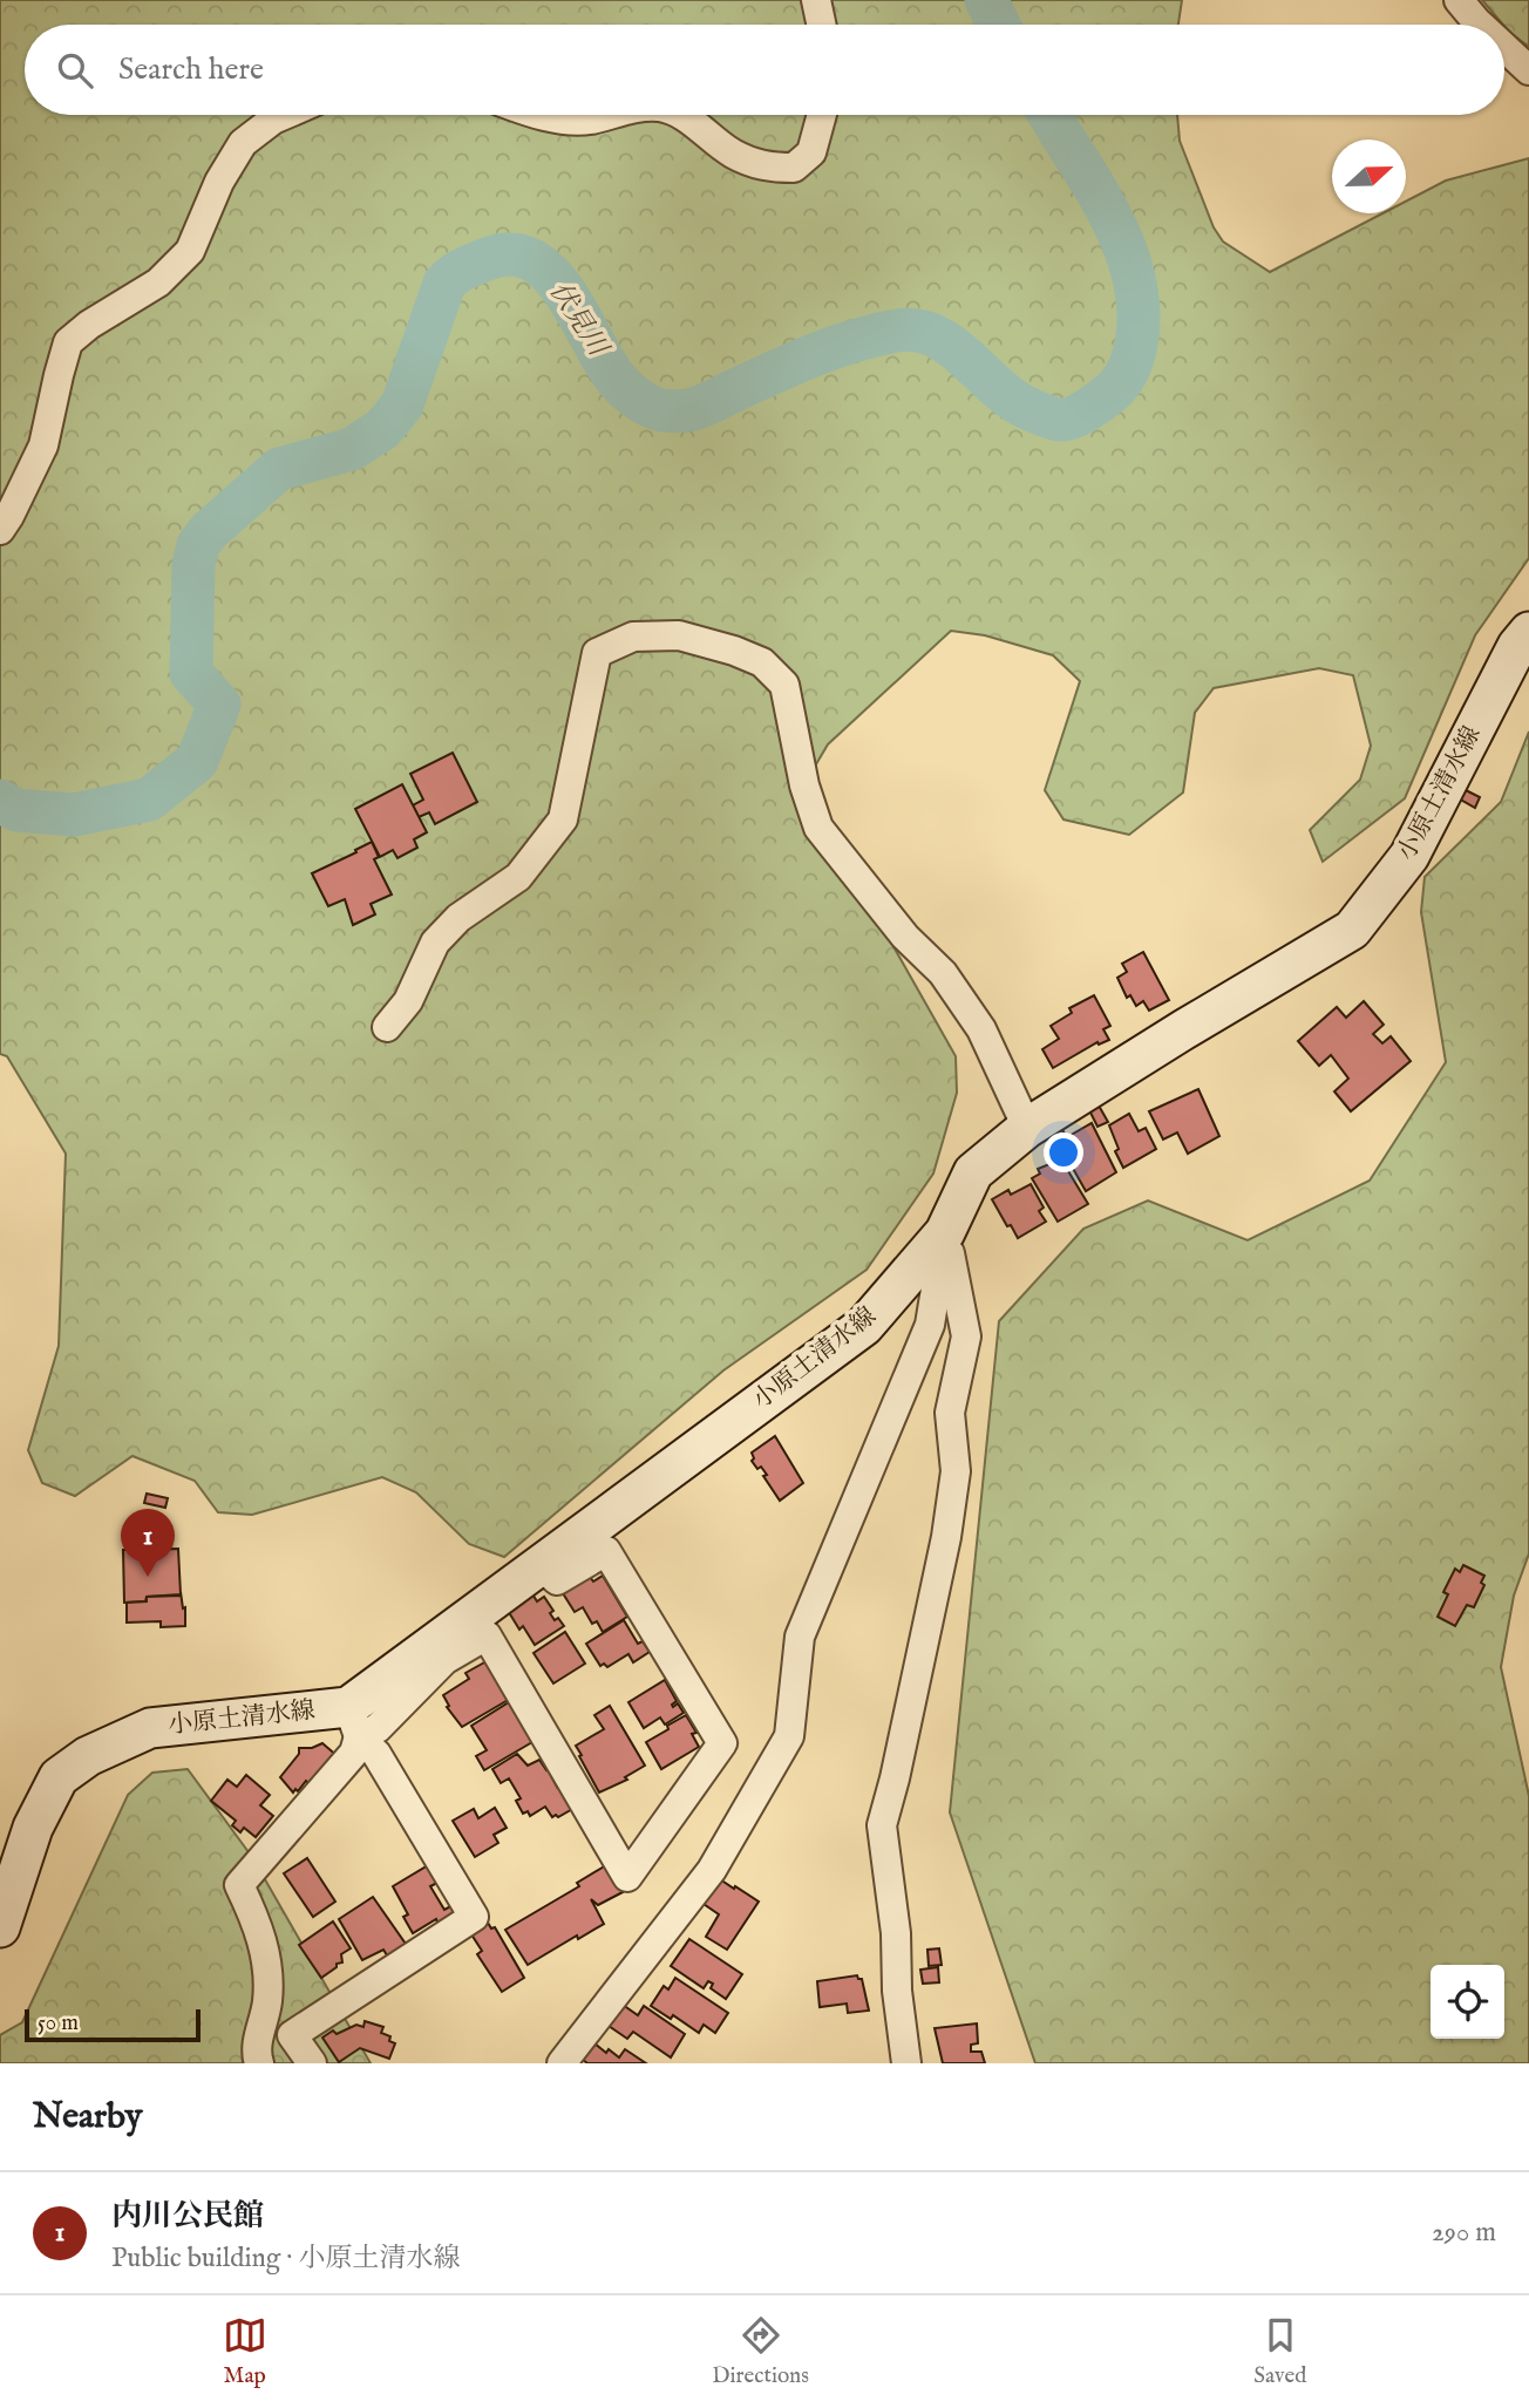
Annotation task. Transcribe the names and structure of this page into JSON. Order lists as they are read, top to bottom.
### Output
{
  "streets": {
    "main road": ["小原土清水線"]
  },
  "water": ["伏見川"],
  "scale_bar": "50 m",
  "north": "right",
  "page": {
    "search": "Search here",
    "pins": "1",
    "scale": "50 m",
    "heading": "Nearby",
    "list": [
      {
        "mark": "1",
        "name": "内川公民館",
        "note": "Public building · 小原土清水線",
        "value": "290 m"
      }
    ],
    "nav": ["Map", "Directions", "Saved"]
  }
}
